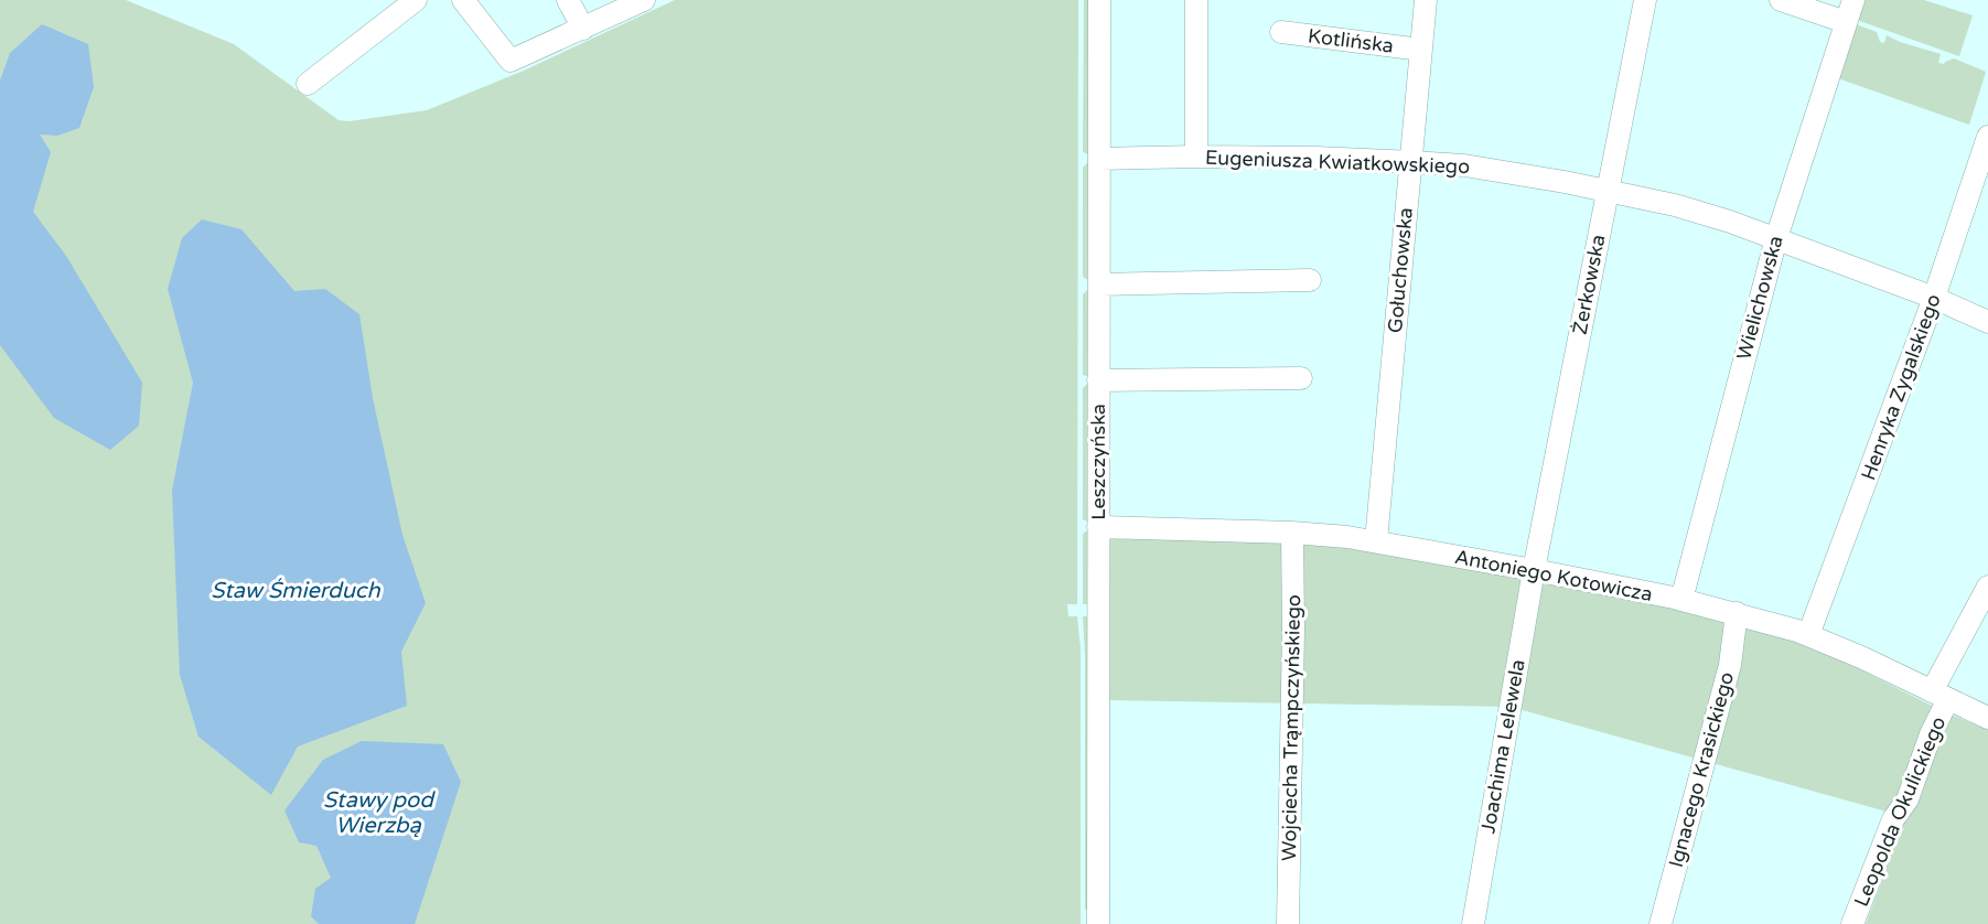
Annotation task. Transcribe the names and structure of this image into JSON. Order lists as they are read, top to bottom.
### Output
{
  "streets": {
    "street": [
      "Kotlińska",
      "Eugeniusza Kwiatkowskiego",
      "Gołuchowska",
      "Żerkowska",
      "Wielichowska",
      "Henryka Zygalskiego",
      "Leszczyńska",
      "Antoniego Kotowicza",
      "Wojciecha Trąmpczyńskiego",
      "Joachima Lelewela",
      "Ignacego Krasickiego",
      "Leopolda Okulickiego"
    ]
  },
  "crossings": [
    ["Kotlińska", "Gołuchowska"],
    ["Eugeniusza Kwiatkowskiego", "Gołuchowska"],
    ["Eugeniusza Kwiatkowskiego", "Żerkowska"],
    ["Eugeniusza Kwiatkowskiego", "Wielichowska"],
    ["Eugeniusza Kwiatkowskiego", "Henryka Zygalskiego"],
    ["Eugeniusza Kwiatkowskiego", "Leszczyńska"],
    ["Gołuchowska", "Antoniego Kotowicza"],
    ["Żerkowska", "Antoniego Kotowicza"],
    ["Żerkowska", "Joachima Lelewela"],
    ["Wielichowska", "Antoniego Kotowicza"],
    ["Henryka Zygalskiego", "Antoniego Kotowicza"],
    ["Leszczyńska", "Antoniego Kotowicza"],
    ["Antoniego Kotowicza", "Wojciecha Trąmpczyńskiego"],
    ["Antoniego Kotowicza", "Joachima Lelewela"],
    ["Antoniego Kotowicza", "Ignacego Krasickiego"],
    ["Antoniego Kotowicza", "Leopolda Okulickiego"]
  ],
  "water": ["Staw Śmierduch", "Stawy pod Wierzbą"]
}
